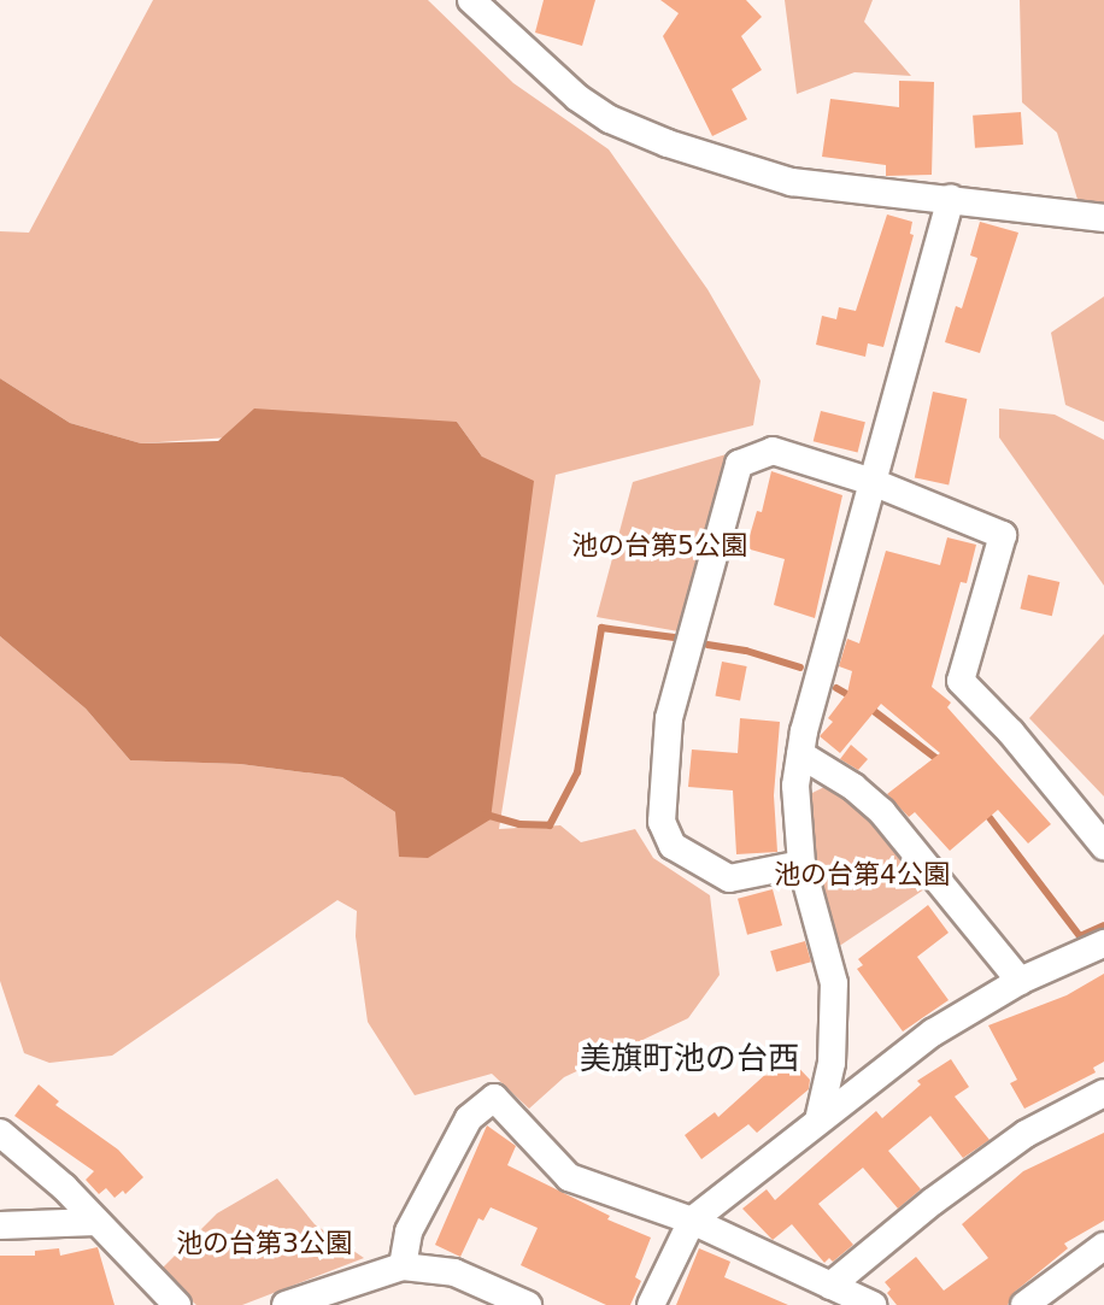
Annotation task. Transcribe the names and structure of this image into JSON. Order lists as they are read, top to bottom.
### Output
{
  "districts": ["美旗町池の台西"],
  "parks": ["池の台第5公園", "池の台第4公園", "池の台第3公園"]
}
